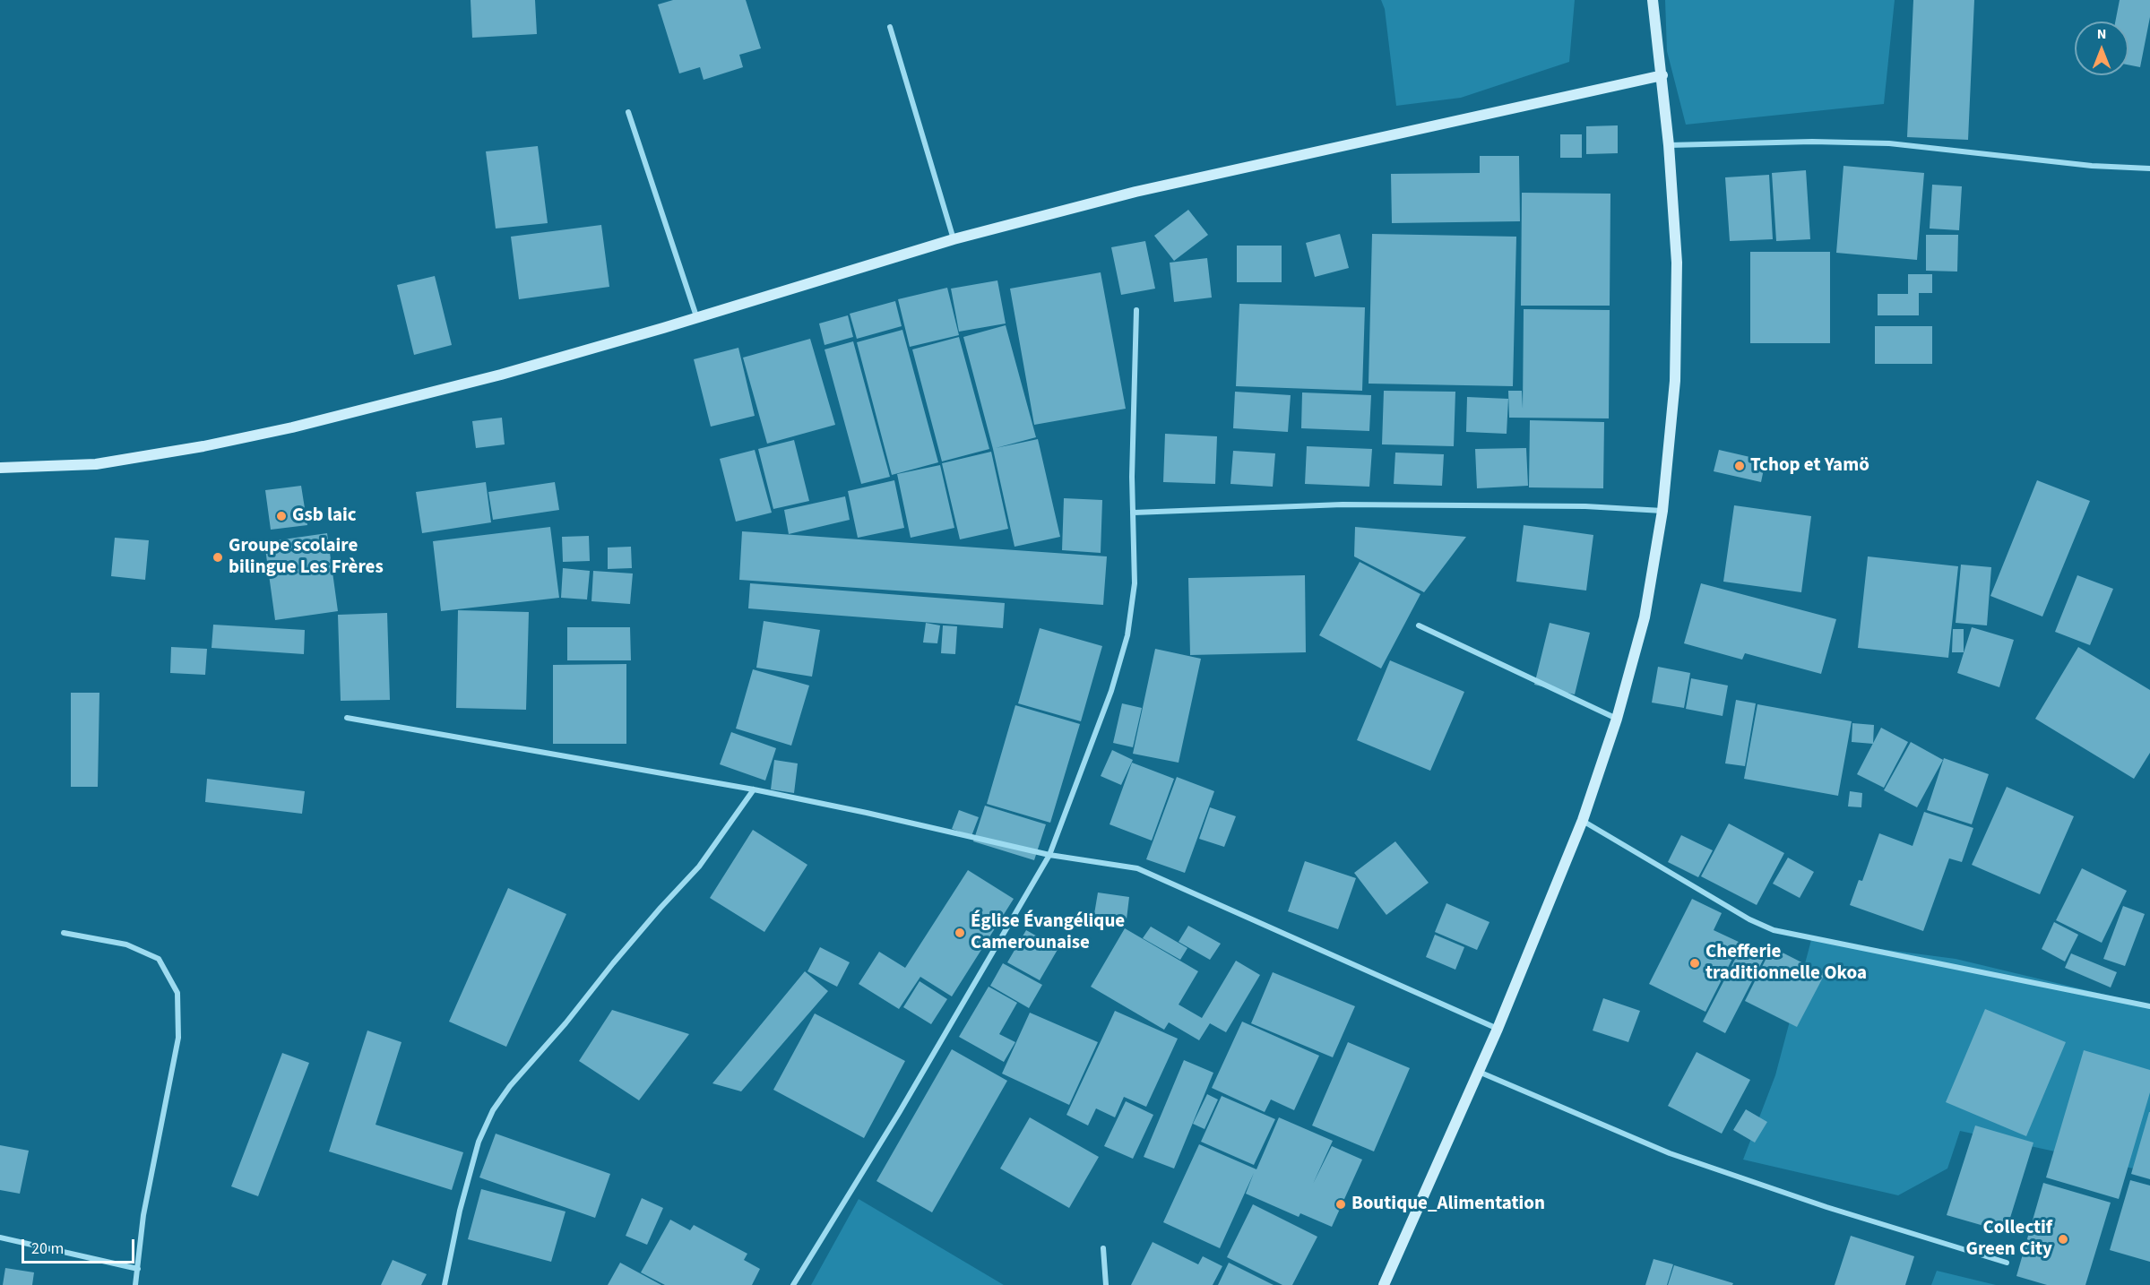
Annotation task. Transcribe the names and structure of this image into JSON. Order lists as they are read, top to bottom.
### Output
{
  "places": [
    "Tchop et Yamö",
    "Gsb laic",
    "Groupe scolaire bilingue Les Frères",
    "Église Évangélique Camerounaise",
    "Chefferie traditionnelle Okoa",
    "Boutique_Alimentation",
    "Collectif Green City"
  ],
  "scale_bar": "20 m",
  "north": "top"
}
